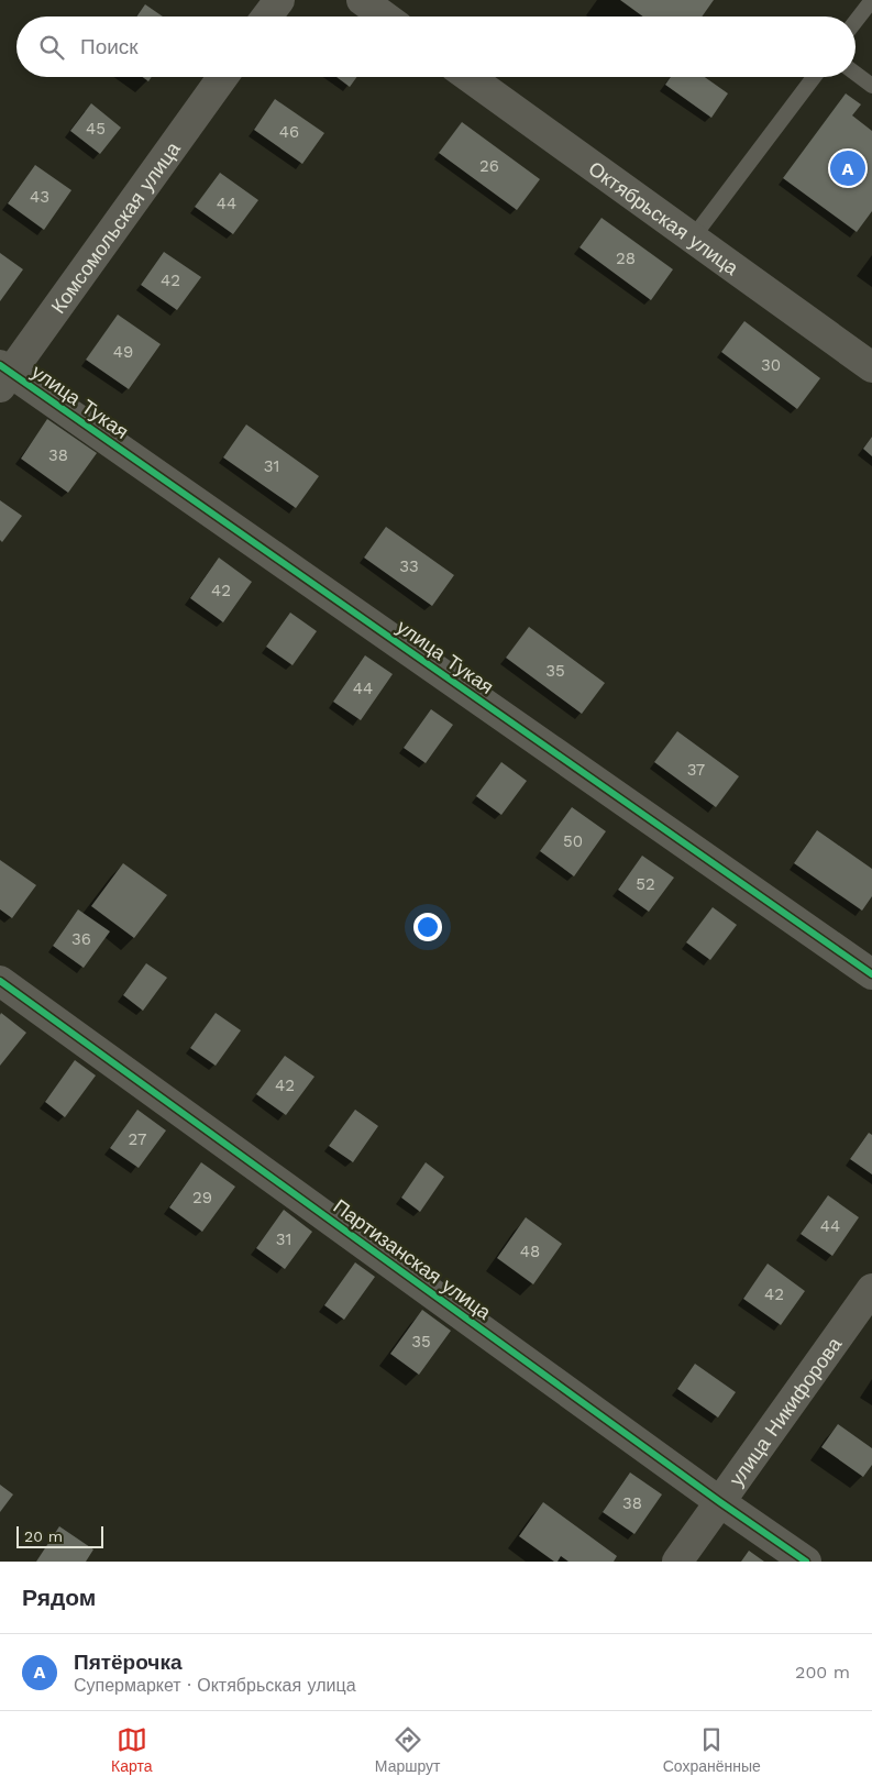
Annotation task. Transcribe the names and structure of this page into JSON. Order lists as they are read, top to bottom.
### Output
{
  "streets": {
    "street": [
      "Октябрьская улица",
      "Комсомольская улица",
      "улица Тукая",
      "Партизанская улица",
      "улица Никифорова"
    ]
  },
  "crossings": [
    ["Комсомольская улица", "улица Тукая"],
    ["Партизанская улица", "улица Никифорова"]
  ],
  "house_numbers": [
    "45",
    "46",
    "26",
    "43",
    "44",
    "28",
    "42",
    "49",
    "30",
    "38",
    "31",
    "33",
    "42",
    "35",
    "44",
    "37",
    "50",
    "52",
    "36",
    "42",
    "27",
    "29",
    "44",
    "31",
    "48",
    "42",
    "35",
    "38"
  ],
  "scale_bar": "20 m",
  "page": {
    "search": "Поиск",
    "pins": "A",
    "scale": "20 m",
    "heading": "Рядом",
    "list": [
      {
        "mark": "A",
        "name": "Пятёрочка",
        "note": "Супермаркет · Октябрьская улица",
        "value": "200 m"
      }
    ],
    "nav": ["Карта", "Маршрут", "Сохранённые"]
  }
}
